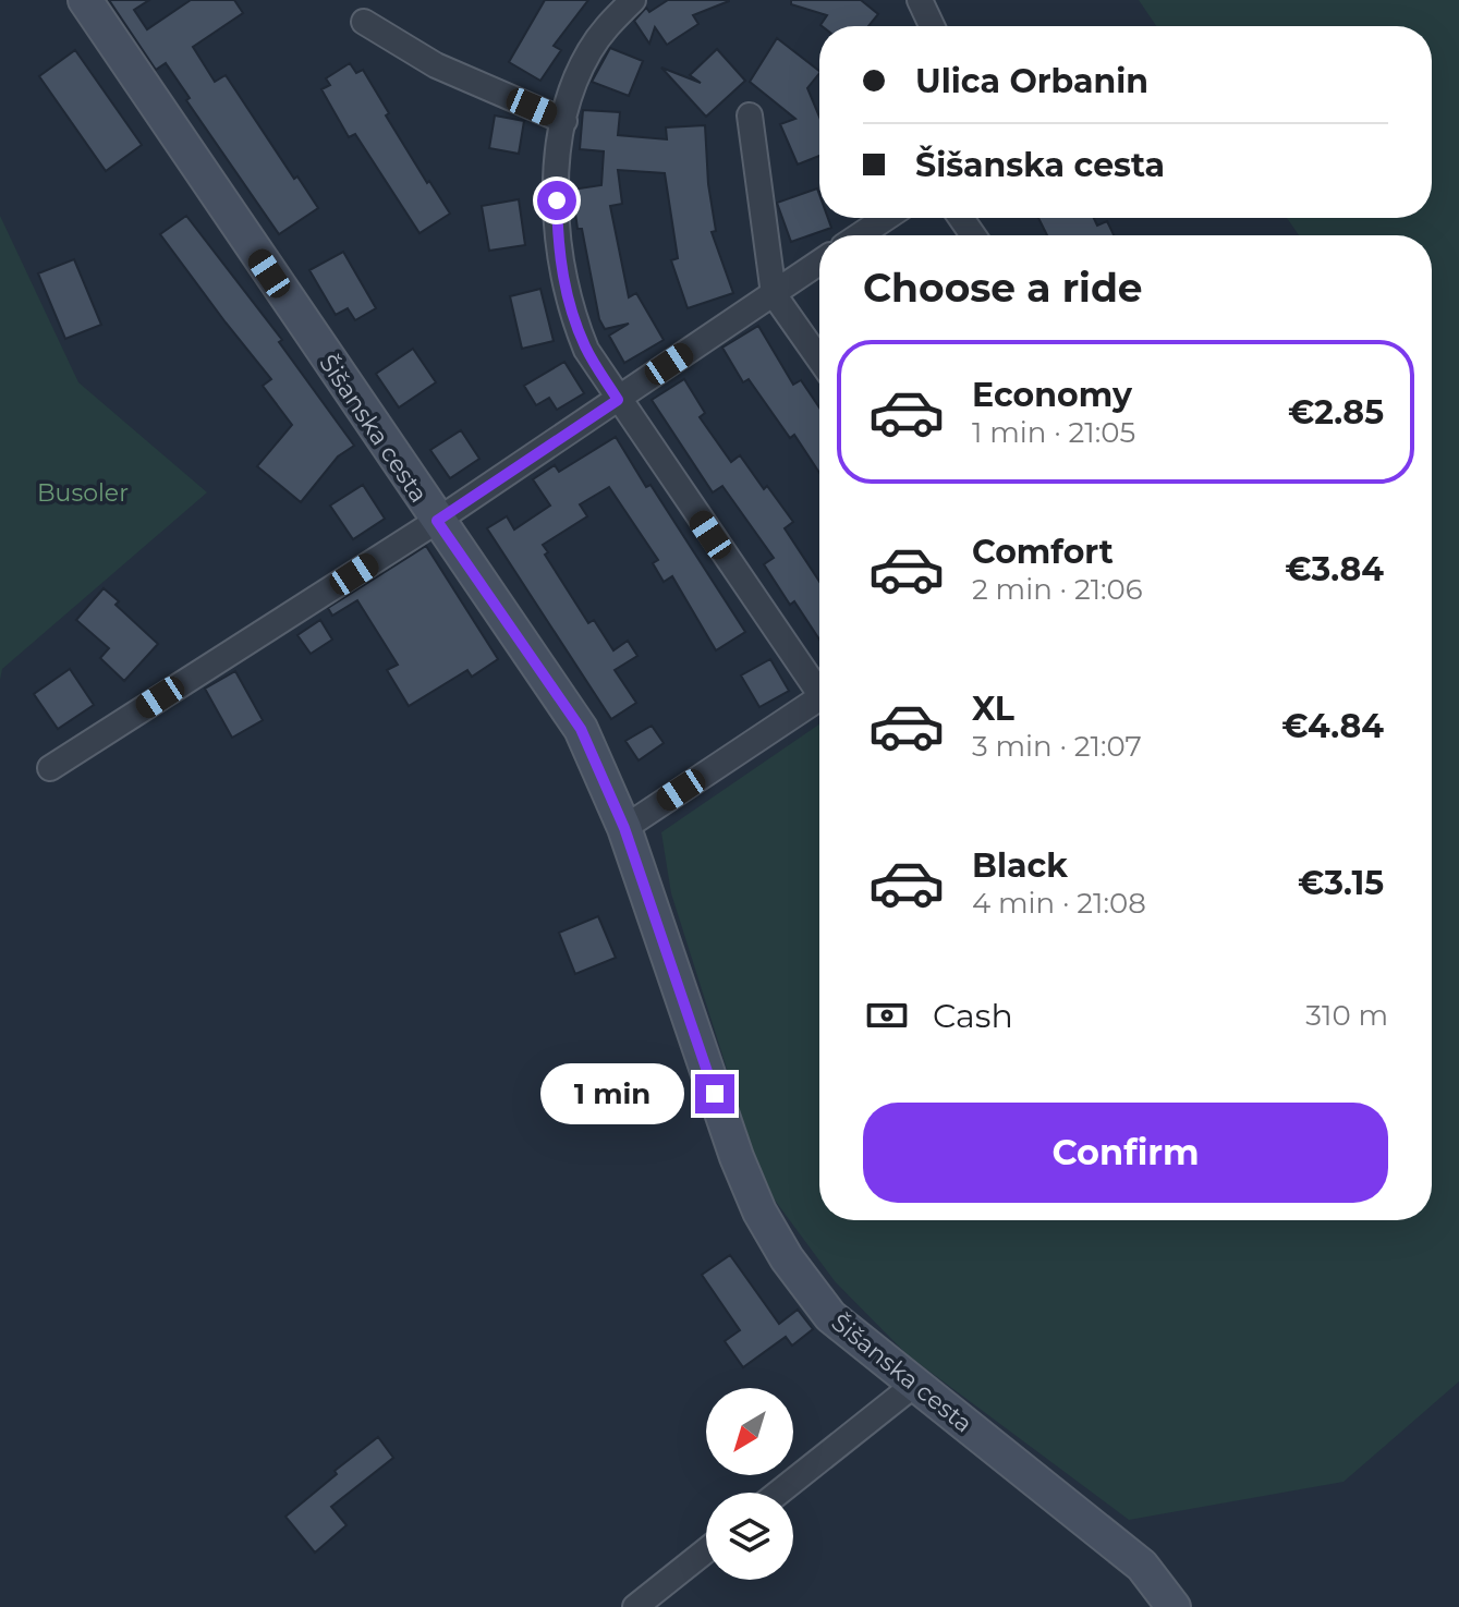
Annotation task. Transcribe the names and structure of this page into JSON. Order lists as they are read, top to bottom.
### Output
{
  "streets": {
    "main road": ["Šišanska cesta"]
  },
  "parks": ["Busoler"],
  "north": "bottom left",
  "page": {
    "banner": ["Ulica Orbanin", "Šišanska cesta"],
    "heading": "Choose a ride",
    "list": [
      {
        "name": "Economy",
        "note": "1 min · 21:05",
        "value": "€2.85"
      },
      {
        "name": "Comfort",
        "note": "2 min · 21:06",
        "value": "€3.84"
      },
      {
        "name": "XL",
        "note": "3 min · 21:07",
        "value": "€4.84"
      },
      {
        "name": "Black",
        "note": "4 min · 21:08",
        "value": "€3.15"
      }
    ],
    "pay": ["Cash", "310 m"],
    "bubble": "1 min",
    "buttons": "Confirm"
  }
}
